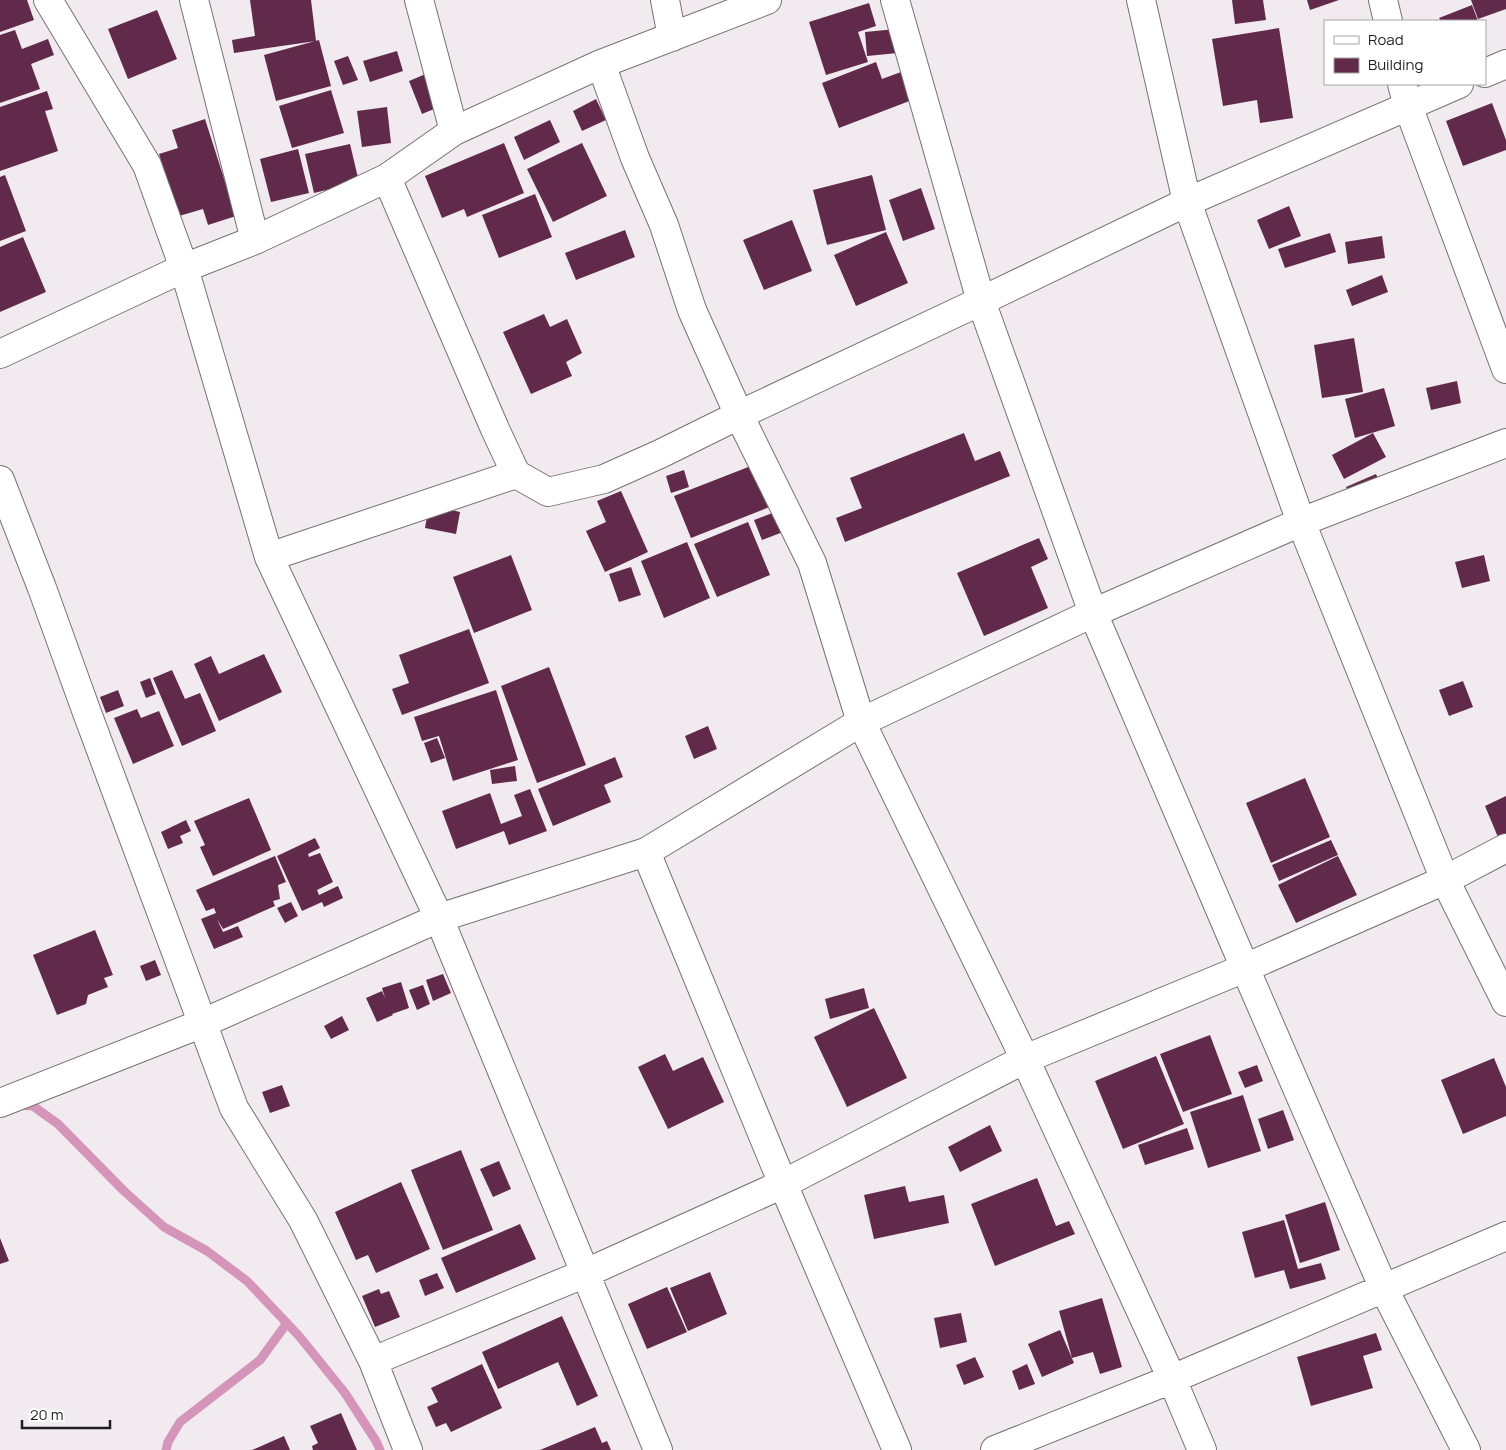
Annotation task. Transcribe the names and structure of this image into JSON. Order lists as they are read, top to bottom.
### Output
{
  "legend": ["Road", "Building"],
  "scale_bar": "20 m"
}
